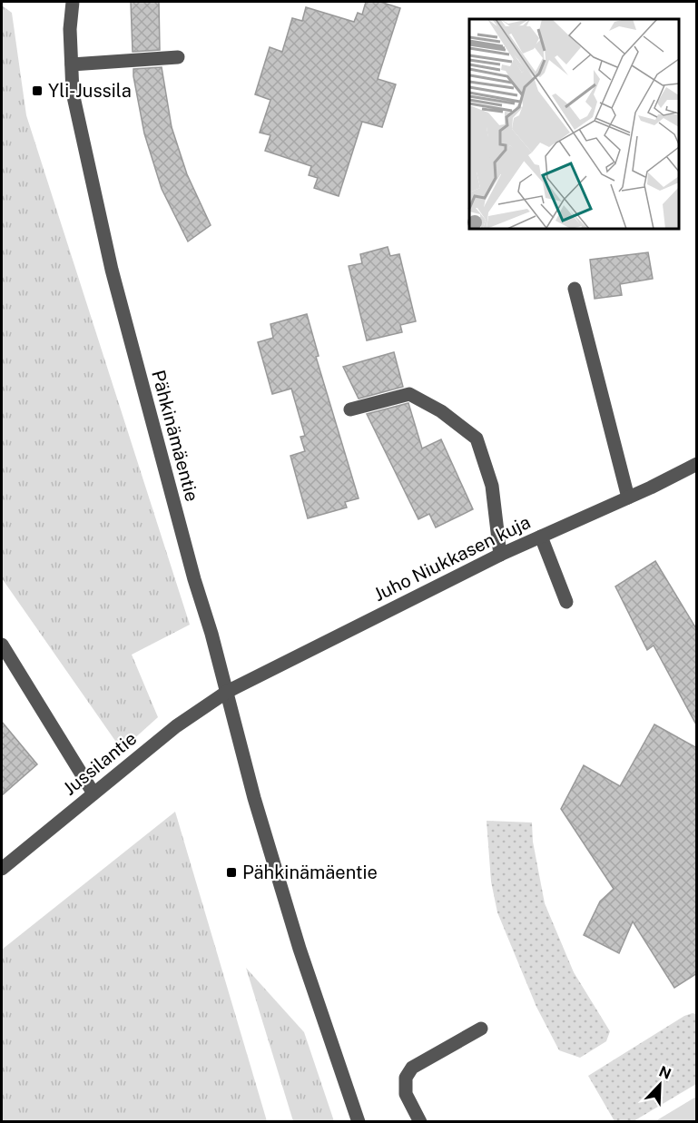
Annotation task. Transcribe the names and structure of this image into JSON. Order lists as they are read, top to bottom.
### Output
{
  "streets": {
    "street": ["Pähkinämäentie", "Juho Niukkasen kuja", "Jussilantie"]
  },
  "crossings": [
    ["Pähkinämäentie", "Juho Niukkasen kuja"],
    ["Pähkinämäentie", "Jussilantie"],
    ["Juho Niukkasen kuja", "Jussilantie"]
  ],
  "places": {
    "transit": ["Yli-Jussila", "Pähkinämäentie"]
  },
  "north": "top right"
}
